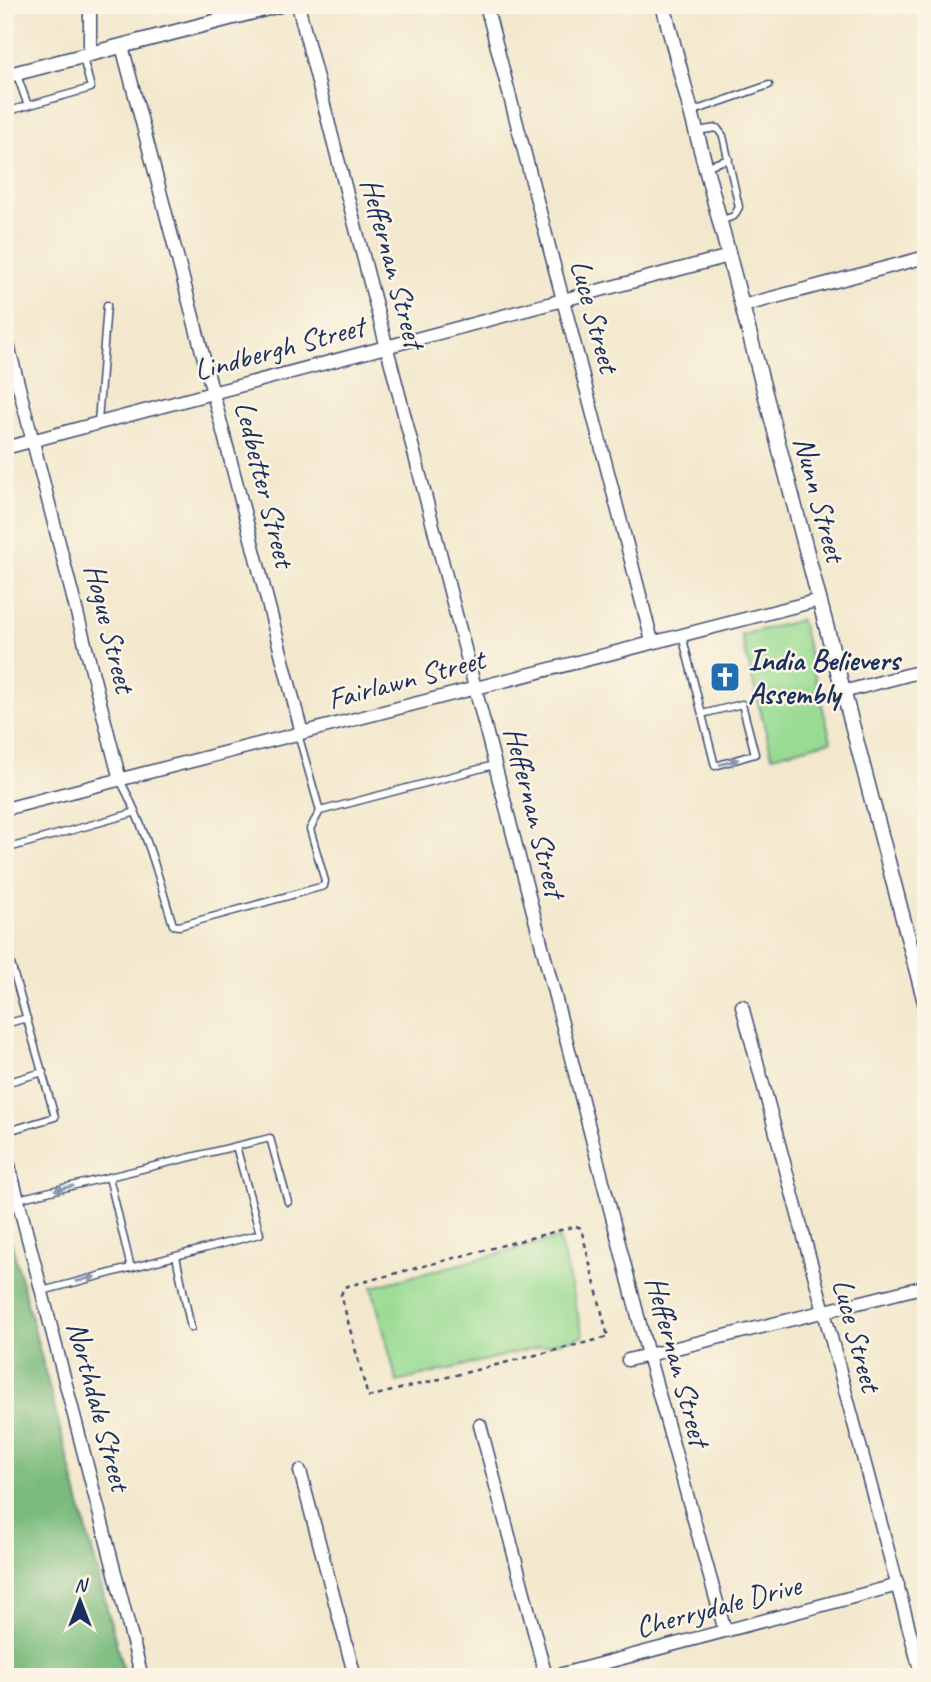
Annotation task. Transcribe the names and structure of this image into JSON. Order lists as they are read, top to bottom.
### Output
{
  "streets": {
    "street": [
      "Heffernan Street",
      "Luce Street",
      "Lindbergh Street",
      "Ledbetter Street",
      "Nunn Street",
      "Hogue Street",
      "Fairlawn Street",
      "Northdale Street",
      "Cherrydale Drive"
    ]
  },
  "crossings": [
    ["Heffernan Street", "Lindbergh Street"],
    ["Heffernan Street", "Fairlawn Street"],
    ["Heffernan Street", "Cherrydale Drive"],
    ["Luce Street", "Lindbergh Street"],
    ["Luce Street", "Fairlawn Street"],
    ["Luce Street", "Cherrydale Drive"],
    ["Lindbergh Street", "Ledbetter Street"],
    ["Lindbergh Street", "Nunn Street"],
    ["Lindbergh Street", "Hogue Street"],
    ["Ledbetter Street", "Fairlawn Street"],
    ["Nunn Street", "Fairlawn Street"],
    ["Hogue Street", "Fairlawn Street"]
  ],
  "places": {
    "church": ["India Believers Assembly"]
  },
  "north": "top"
}
